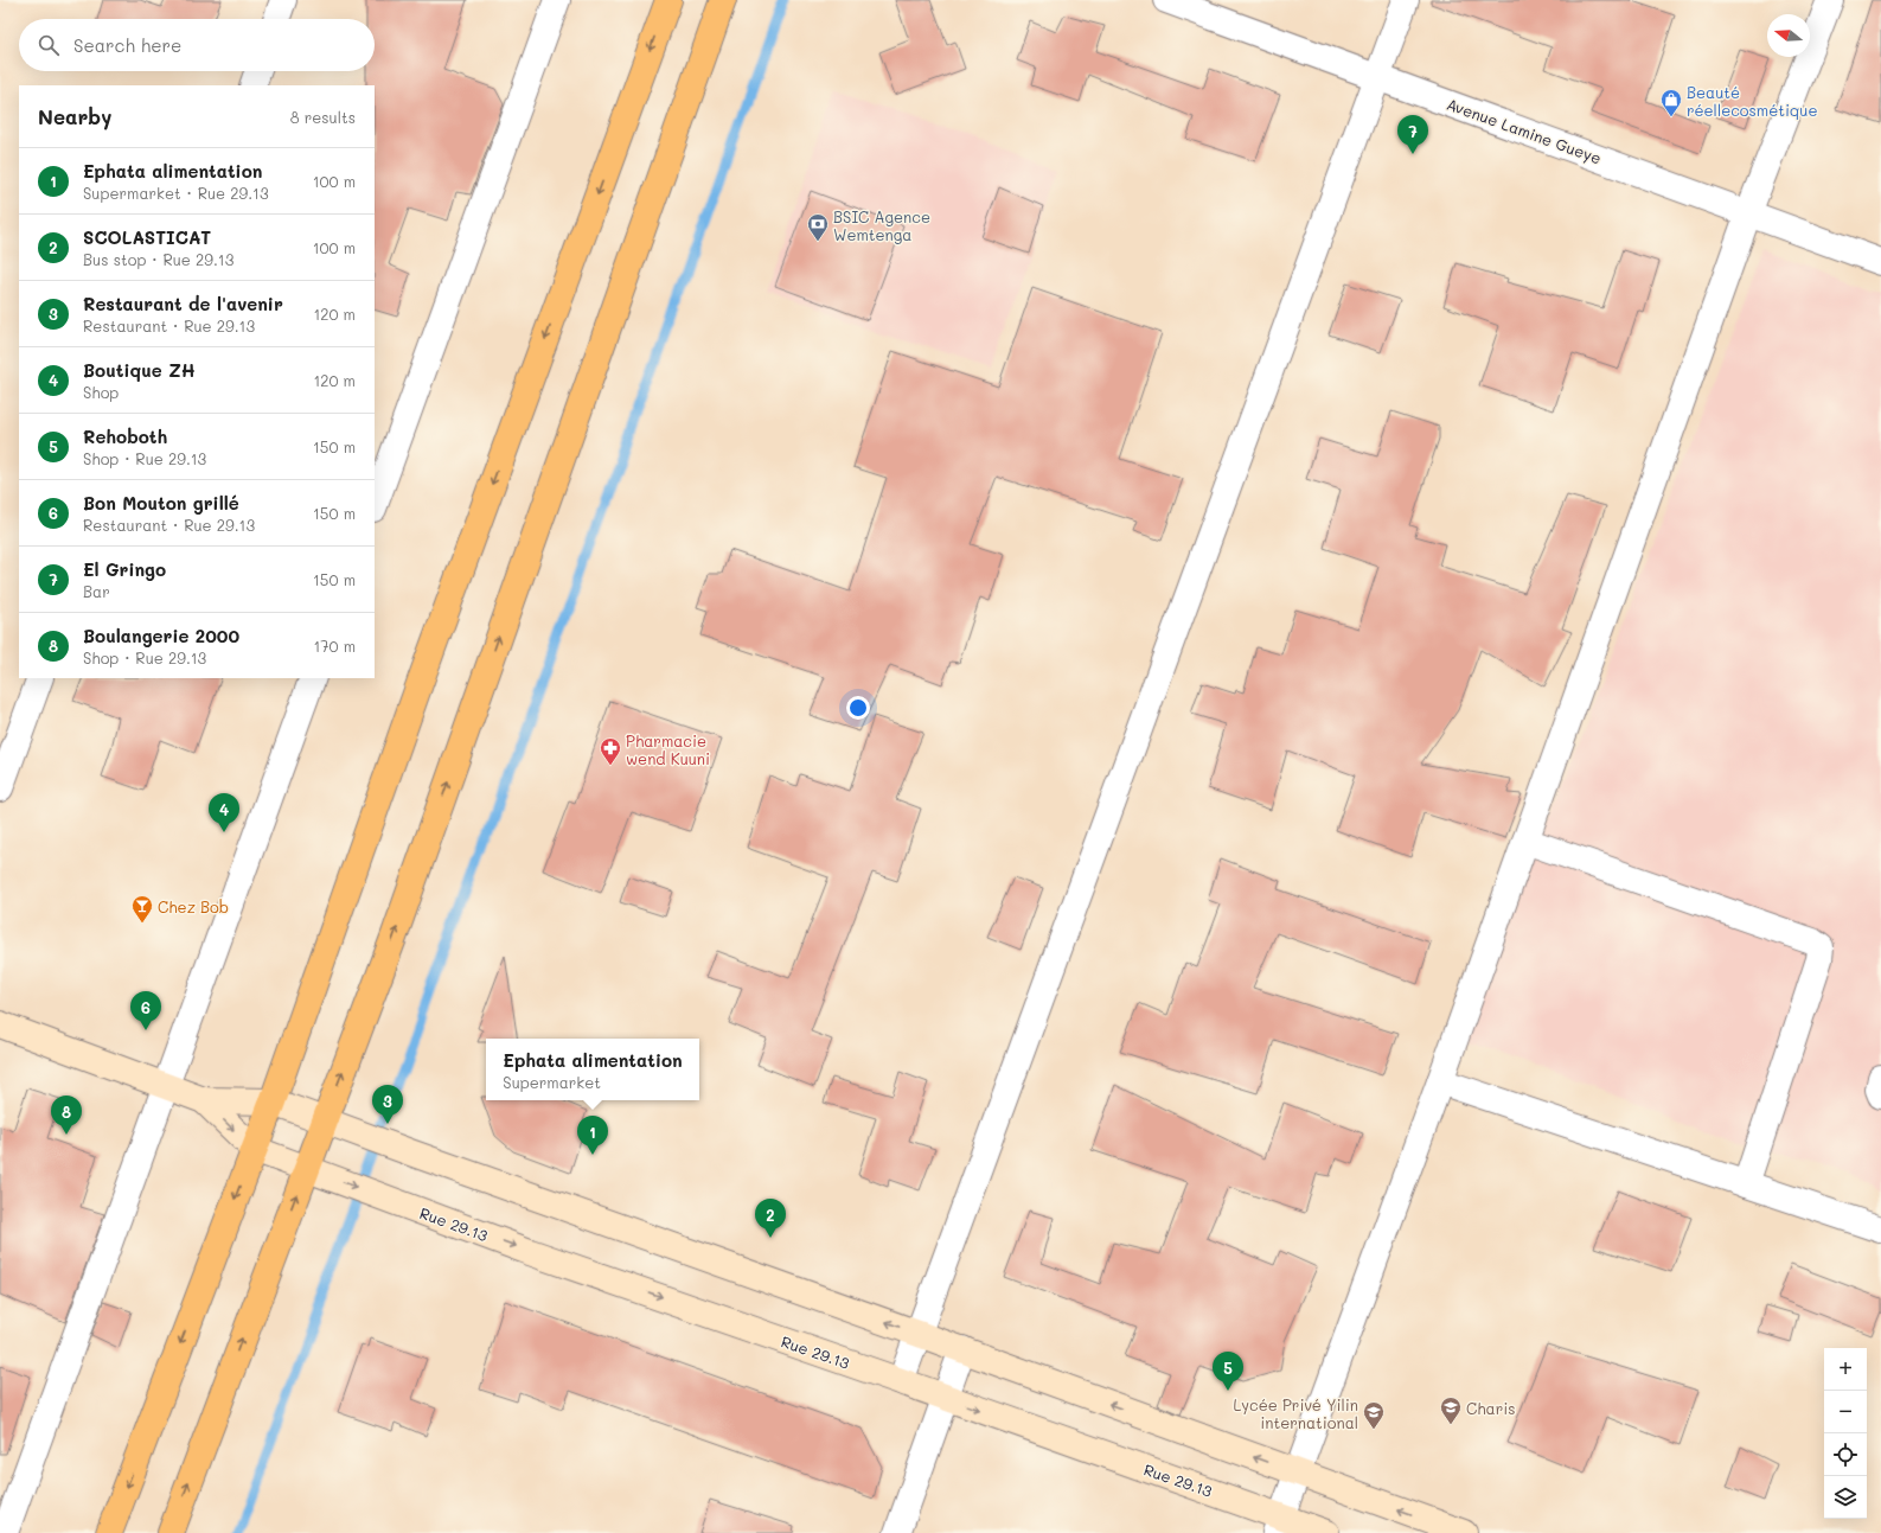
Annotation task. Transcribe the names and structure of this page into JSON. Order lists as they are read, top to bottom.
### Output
{
  "streets": {
    "main road": ["Rue 29.13"],
    "street": ["Avenue Lamine Gueye"]
  },
  "places": {
    "shop": ["Beauté réellecosmétique"],
    "bank": ["BSIC Agence Wemtenga"],
    "pharmacy": ["Pharmacie wend Kuuni"],
    "bar": ["Chez Bob"],
    "school or university": ["Charis", "Lycée Privé Yilin international"]
  },
  "north": "left",
  "page": {
    "search": "Search here",
    "heading": ["Nearby", "8 results"],
    "pins": [
      "7",
      "4",
      "6",
      "3",
      "8",
      "1",
      "2",
      "5"
    ],
    "list": [
      {
        "mark": "1",
        "name": "Ephata alimentation",
        "note": "Supermarket · Rue 29.13",
        "value": "100 m"
      },
      {
        "mark": "2",
        "name": "SCOLASTICAT",
        "note": "Bus stop · Rue 29.13",
        "value": "100 m"
      },
      {
        "mark": "3",
        "name": "Restaurant de l'avenir",
        "note": "Restaurant · Rue 29.13",
        "value": "120 m"
      },
      {
        "mark": "4",
        "name": "Boutique ZH",
        "note": "Shop",
        "value": "120 m"
      },
      {
        "mark": "5",
        "name": "Rehoboth",
        "note": "Shop · Rue 29.13",
        "value": "150 m"
      },
      {
        "mark": "6",
        "name": "Bon Mouton grillé",
        "note": "Restaurant · Rue 29.13",
        "value": "150 m"
      },
      {
        "mark": "7",
        "name": "El Gringo",
        "note": "Bar",
        "value": "150 m"
      },
      {
        "mark": "8",
        "name": "Boulangerie 2000",
        "note": "Shop · Rue 29.13",
        "value": "170 m"
      }
    ],
    "popup": ["Ephata alimentation", "Supermarket"],
    "map_buttons": ["+", "−"]
  }
}
